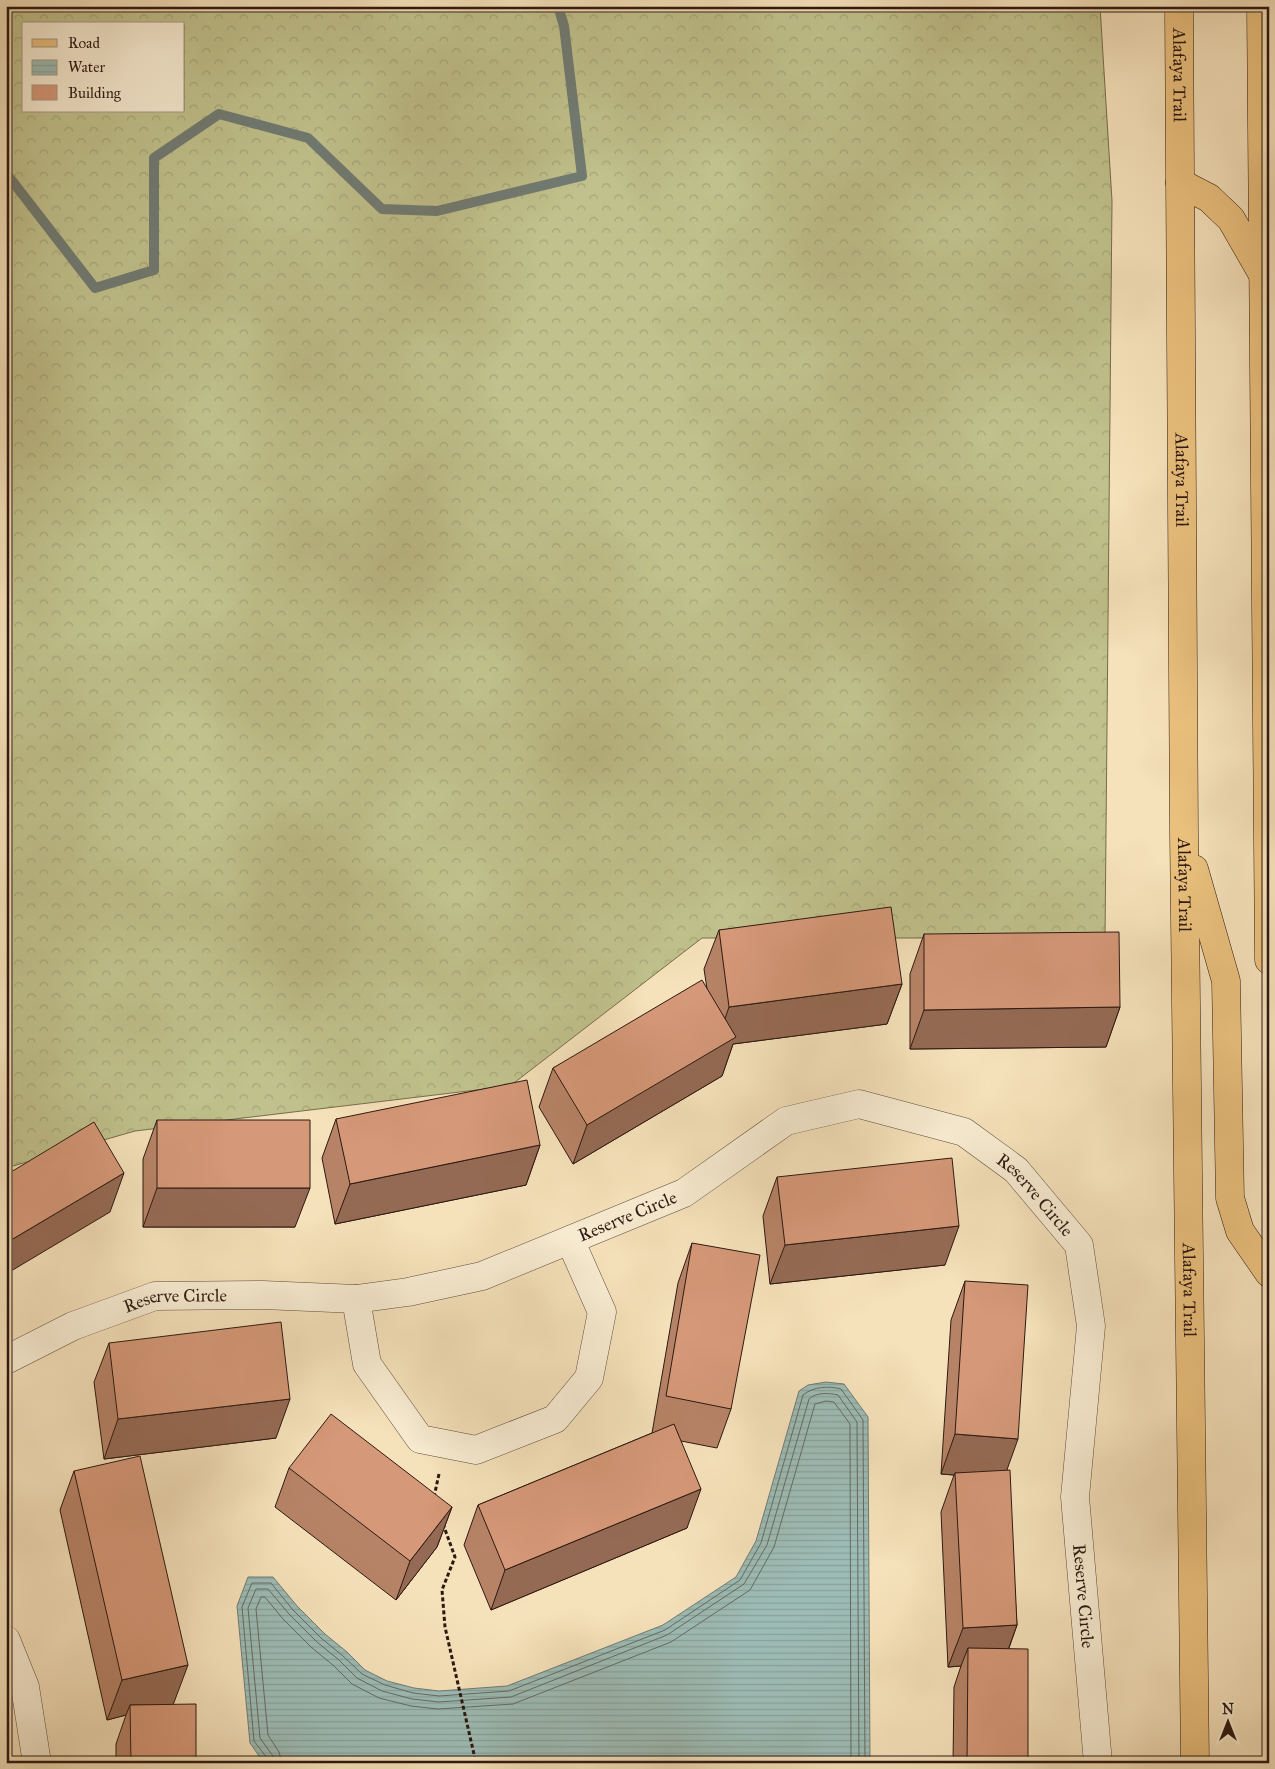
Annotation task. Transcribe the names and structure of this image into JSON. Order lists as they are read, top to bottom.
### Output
{
  "streets": {
    "main road": ["Alafaya Trail"],
    "street": ["Reserve Circle"]
  },
  "legend": ["Road", "Water", "Building"],
  "north": "top"
}
